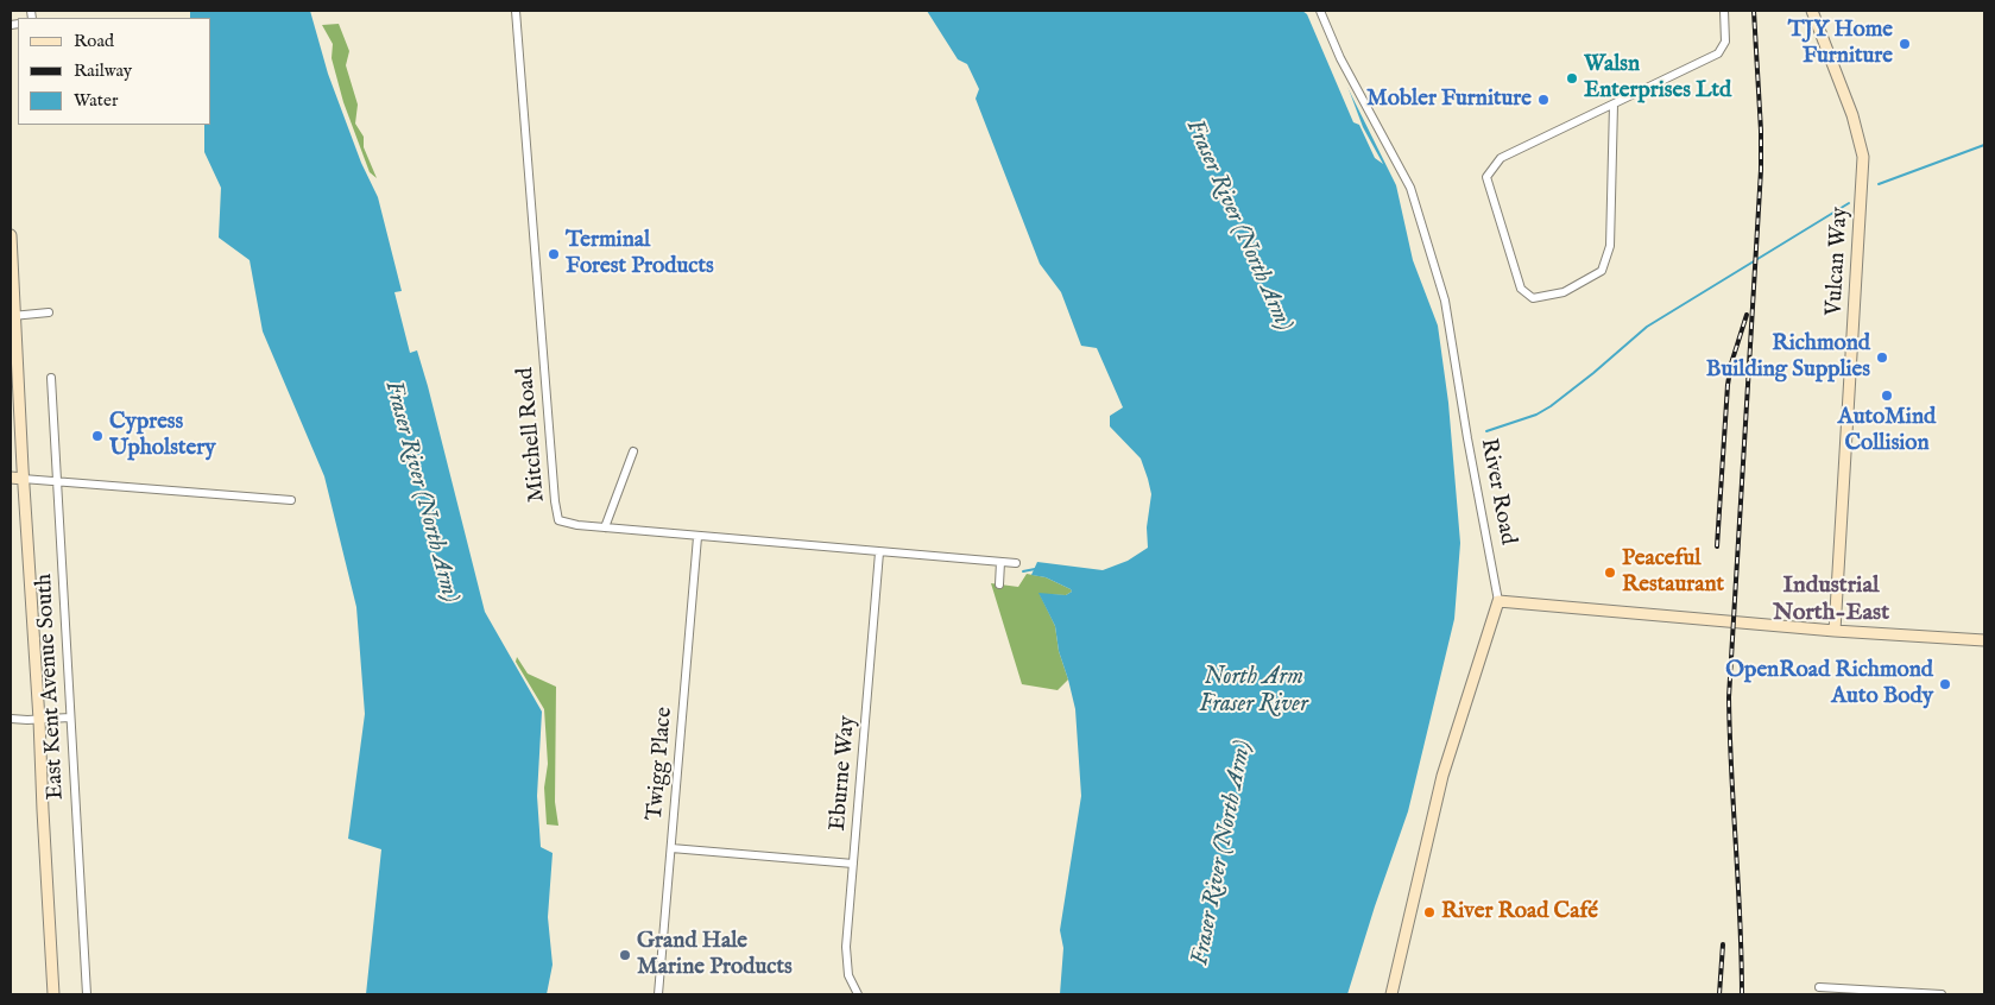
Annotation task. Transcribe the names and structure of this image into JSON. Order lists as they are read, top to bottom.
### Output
{
  "streets": {
    "street": [
      "Vulcan Way",
      "Mitchell Road",
      "River Road",
      "East Kent Avenue South",
      "Twigg Place",
      "Eburne Way"
    ]
  },
  "crossings": [
    ["Mitchell Road", "Twigg Place"],
    ["Mitchell Road", "Eburne Way"]
  ],
  "districts": ["Industrial North-East"],
  "water": ["Fraser River (North Arm)", "North Arm Fraser River"],
  "places": [
    "TJY Home Furniture",
    "Walsn Enterprises Ltd",
    "Mobler Furniture",
    "Terminal Forest Products",
    "Richmond Building Supplies",
    "AutoMind Collision",
    "Cypress Upholstery",
    "Peaceful Restaurant",
    "OpenRoad Richmond Auto Body",
    "River Road Café",
    "Grand Hale Marine Products"
  ],
  "legend": ["Road", "Railway", "Water"]
}
